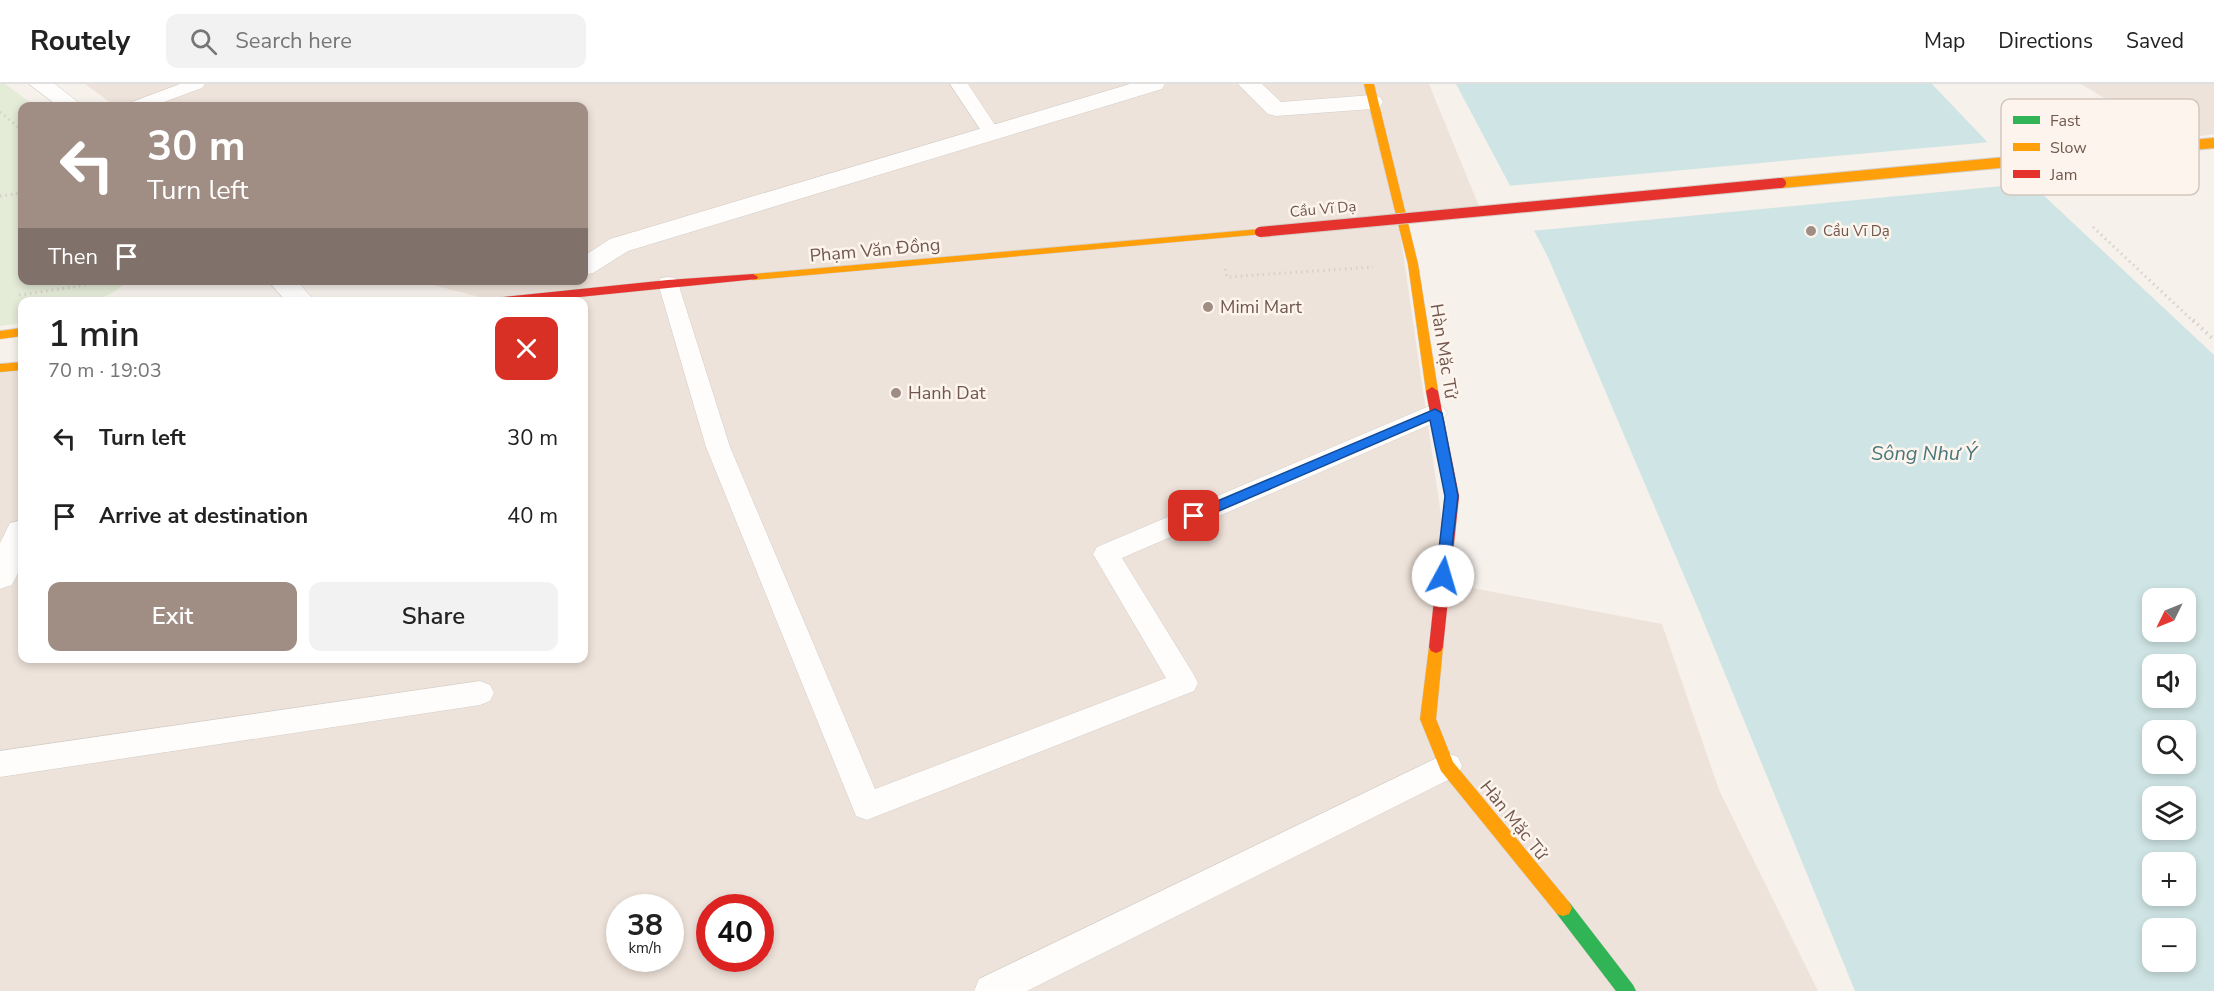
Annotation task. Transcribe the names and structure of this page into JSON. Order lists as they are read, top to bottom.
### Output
{
  "streets": {
    "main road": ["Cầu Vĩ Dạ", "Phạm Văn Đồng", "Hàn Mặc Tử"]
  },
  "crossings": [
    ["Cầu Vĩ Dạ", "Phạm Văn Đồng"]
  ],
  "water": ["Sông Như Ý"],
  "places": ["Cầu Vĩ Dạ", "Mimi Mart", "Hanh Dat"],
  "legend": ["Fast", "Slow", "Jam"],
  "north": "bottom left",
  "page": {
    "header": "Routely",
    "search": "Search here",
    "nav": ["Map", "Directions", "Saved"],
    "turn": ["30 m", "Turn left"],
    "then": "Then",
    "heading": ["1 min", "70 m · 19:03"],
    "list": [
      {
        "name": "Turn left",
        "value": "30 m"
      },
      {
        "name": "Arrive at destination",
        "value": "40 m"
      }
    ],
    "buttons": ["Exit", "Share"],
    "map_buttons": ["+", "−"],
    "speed": "38 km/h",
    "limit": "40"
  }
}
